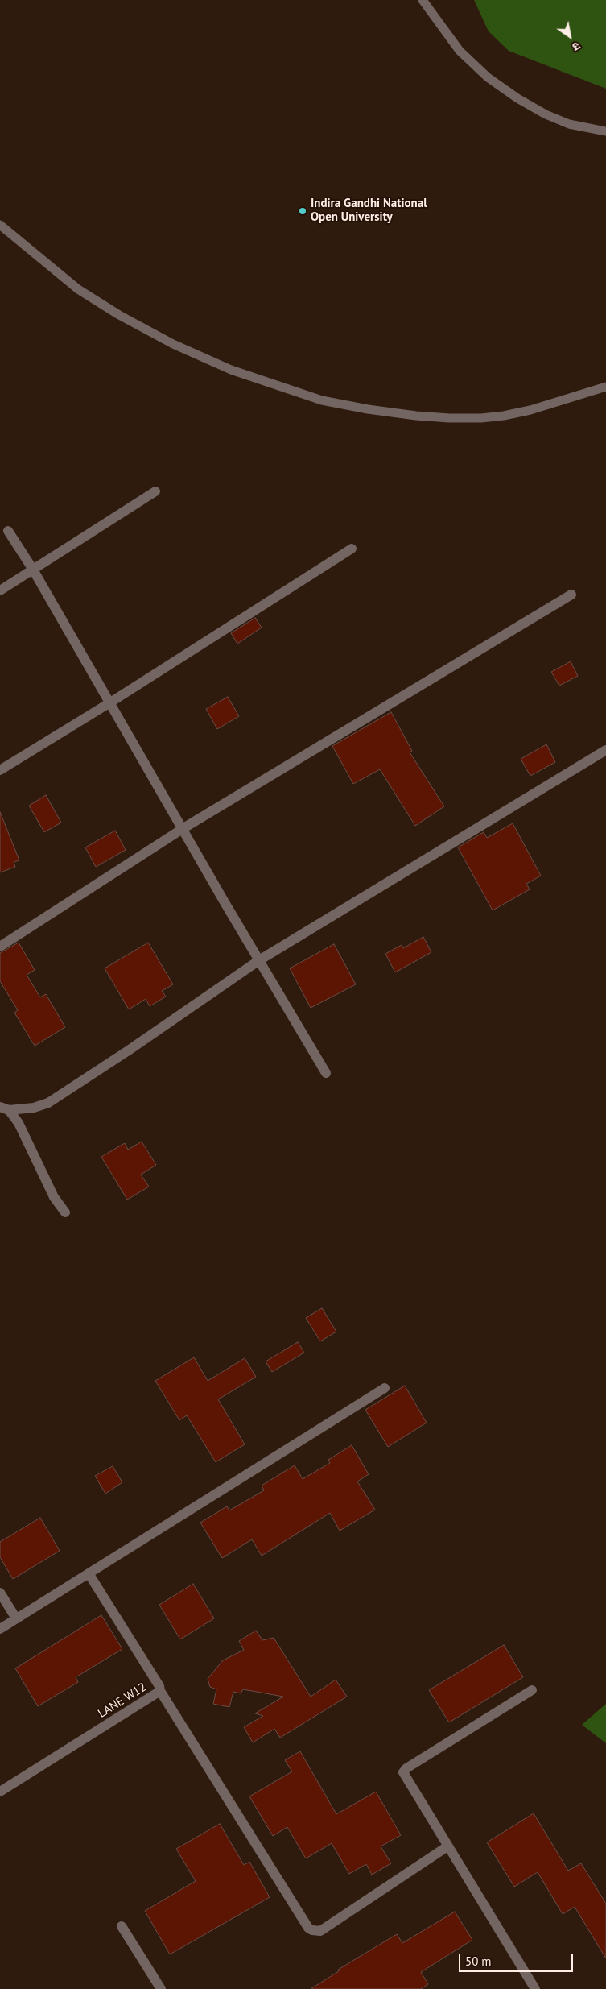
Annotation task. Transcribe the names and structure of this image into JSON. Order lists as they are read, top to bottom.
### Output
{
  "streets": {
    "street": ["LANE W12"]
  },
  "places": ["Indira Gandhi National Open University"],
  "scale_bar": "50 m",
  "north": "bottom right"
}
